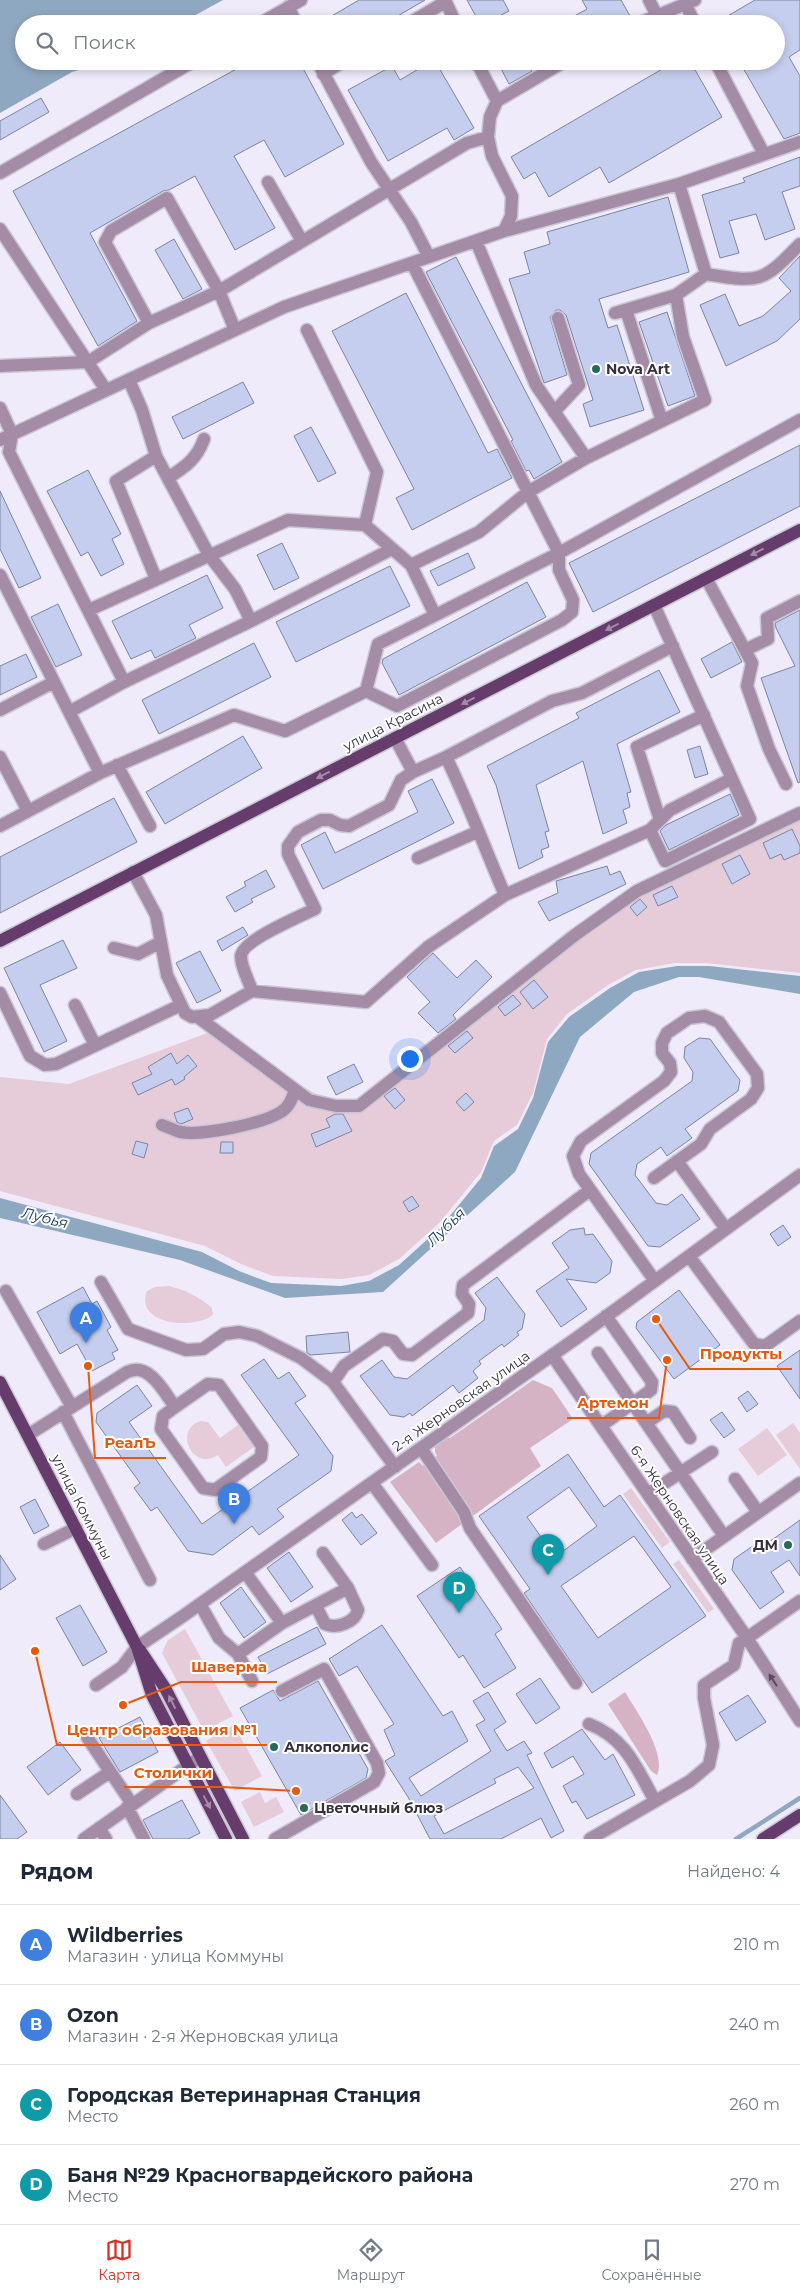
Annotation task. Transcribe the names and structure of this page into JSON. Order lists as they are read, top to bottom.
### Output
{
  "streets": {
    "main road": ["улица Красина", "улица Коммуны"],
    "street": ["2-я Жерновская улица", "6-я Жерновская улица"]
  },
  "crossings": [
    ["2-я Жерновская улица", "улица Коммуны"],
    ["2-я Жерновская улица", "6-я Жерновская улица"]
  ],
  "one_way": ["улица Красина"],
  "water": ["Лубья"],
  "places": [
    "Nova Art",
    "Продукты",
    "Артемон",
    "РеалЪ",
    "ДМ",
    "Центр образования №1",
    "Шаверма",
    "Алкополис",
    "Столички",
    "Цветочный блюз"
  ],
  "page": {
    "search": "Поиск",
    "pins": [
      "A",
      "B",
      "C",
      "D"
    ],
    "heading": ["Рядом", "Найдено: 4"],
    "list": [
      {
        "mark": "A",
        "name": "Wildberries",
        "note": "Магазин · улица Коммуны",
        "value": "210 m"
      },
      {
        "mark": "B",
        "name": "Ozon",
        "note": "Магазин · 2-я Жерновская улица",
        "value": "240 m"
      },
      {
        "mark": "C",
        "name": "Городская Ветеринарная Станция",
        "note": "Место",
        "value": "260 m"
      },
      {
        "mark": "D",
        "name": "Баня №29 Красногвардейского района",
        "note": "Место",
        "value": "270 m"
      }
    ],
    "nav": ["Карта", "Маршрут", "Сохранённые"]
  }
}
